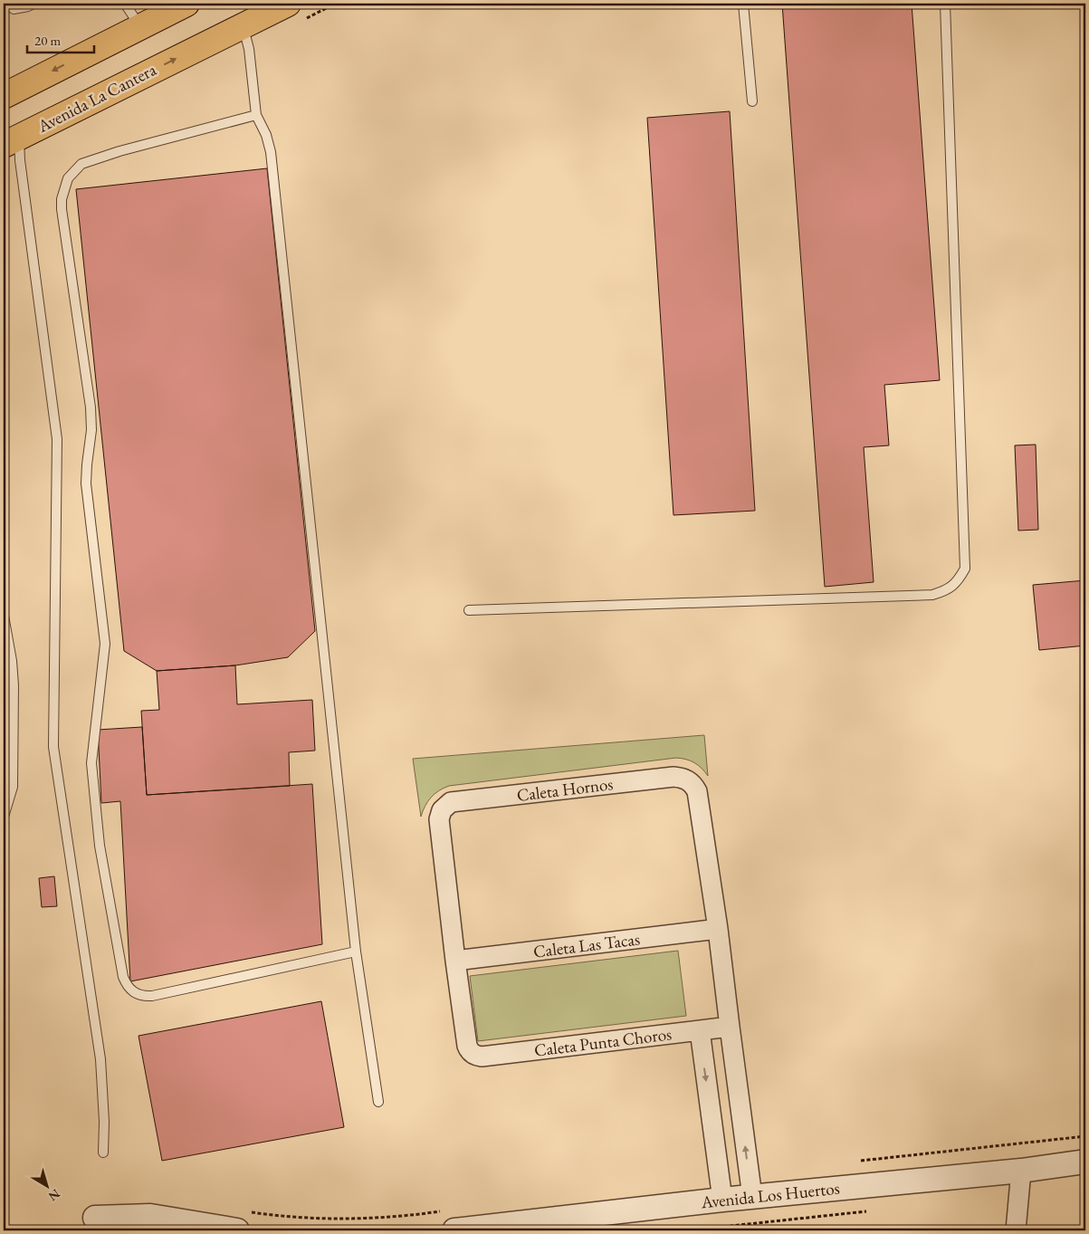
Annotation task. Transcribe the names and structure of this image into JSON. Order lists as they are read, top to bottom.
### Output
{
  "streets": {
    "highway": ["Avenida La Cantera"],
    "street": [
      "Caleta Hornos",
      "Caleta Las Tacas",
      "Caleta Punta Choros",
      "Avenida Los Huertos"
    ]
  },
  "crossings": [
    ["Caleta Hornos", "Caleta Las Tacas"],
    ["Caleta Hornos", "Caleta Punta Choros"],
    ["Caleta Las Tacas", "Caleta Punta Choros"]
  ],
  "scale_bar": "20 m",
  "north": "bottom right"
}
